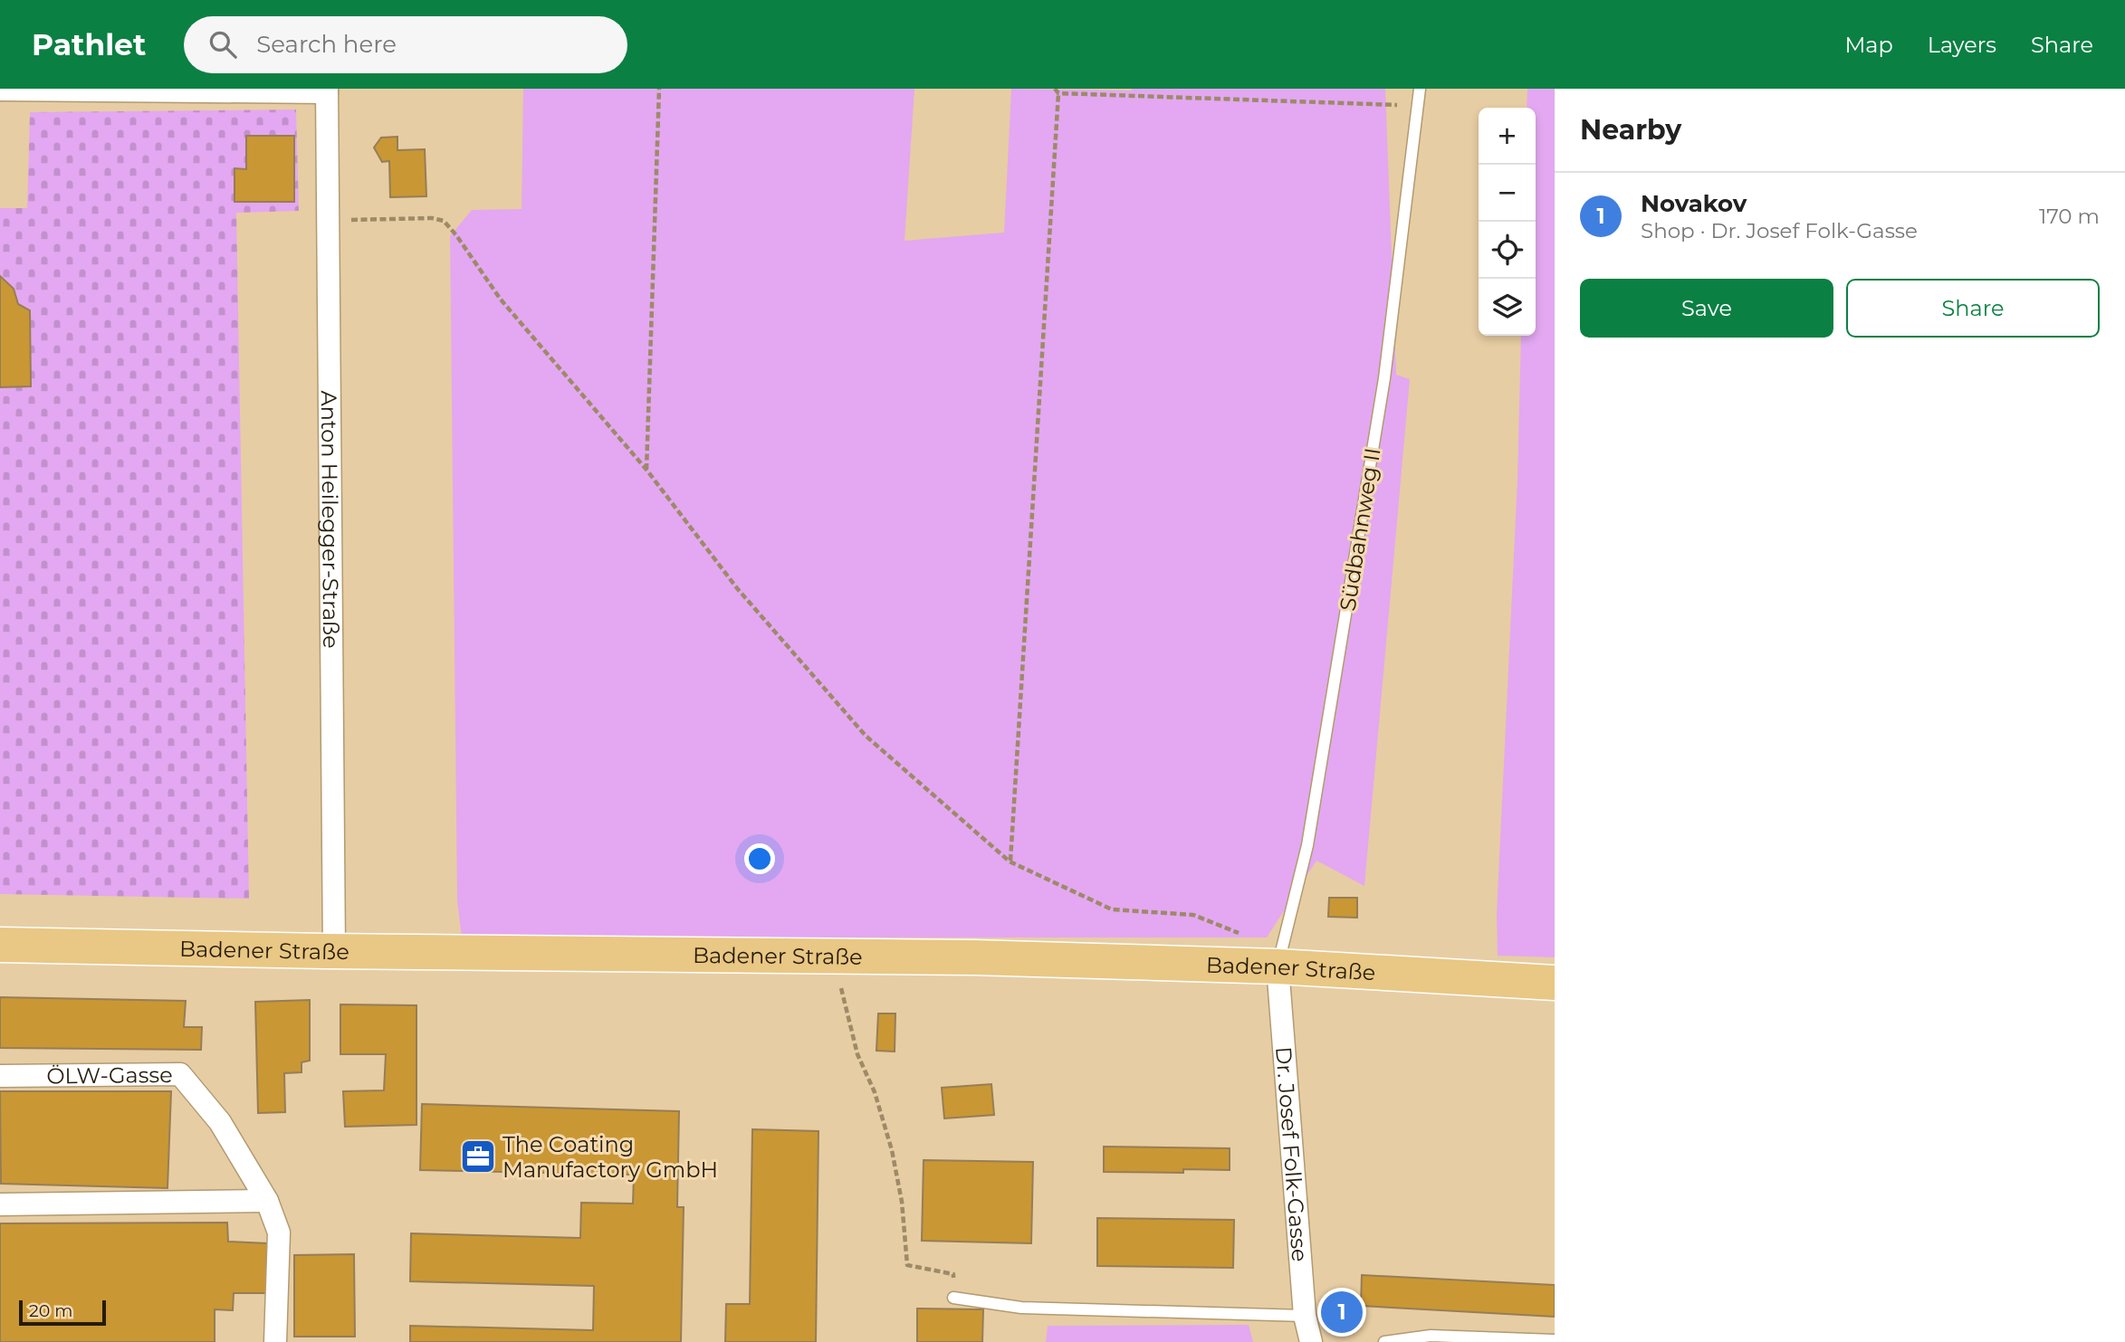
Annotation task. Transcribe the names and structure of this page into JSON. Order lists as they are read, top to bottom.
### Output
{
  "streets": {
    "main road": ["Badener Straße"],
    "street": ["Anton Heilegger-Straße", "ÖLW-Gasse", "Dr. Josef Folk-Gasse"],
    "lane": ["Südbahnweg II"]
  },
  "crossings": [
    ["Anton Heilegger-Straße", "Badener Straße"],
    ["Südbahnweg II", "Badener Straße"],
    ["Südbahnweg II", "Dr. Josef Folk-Gasse"],
    ["Badener Straße", "Dr. Josef Folk-Gasse"]
  ],
  "places": {
    "office": ["The Coating Manufactory GmbH"]
  },
  "scale_bar": "20 m",
  "page": {
    "header": "Pathlet",
    "search": "Search here",
    "nav": ["Map", "Layers", "Share"],
    "heading": "Nearby",
    "map_buttons": ["+", "−"],
    "list": [
      {
        "mark": "1",
        "name": "Novakov",
        "note": "Shop · Dr. Josef Folk-Gasse",
        "value": "170 m"
      }
    ],
    "buttons": ["Save", "Share"],
    "pins": "1",
    "scale": "20 m"
  }
}
